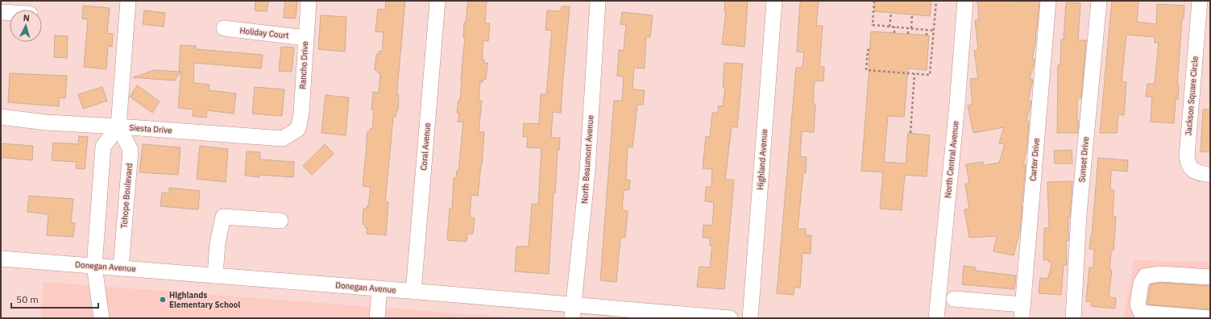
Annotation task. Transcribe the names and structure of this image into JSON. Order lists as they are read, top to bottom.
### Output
{
  "streets": {
    "street": [
      "Holiday Court",
      "Rancho Drive",
      "Jackson Square Circle",
      "Siesta Drive",
      "Coral Avenue",
      "North Beaumont Avenue",
      "Highland Avenue",
      "North Central Avenue",
      "Carter Drive",
      "Sunset Drive",
      "Tohope Boulevard",
      "Donegan Avenue"
    ]
  },
  "crossings": [
    ["Holiday Court", "Rancho Drive"],
    ["Rancho Drive", "Siesta Drive"],
    ["Siesta Drive", "Tohope Boulevard"],
    ["Coral Avenue", "Donegan Avenue"],
    ["North Beaumont Avenue", "Donegan Avenue"],
    ["Tohope Boulevard", "Donegan Avenue"]
  ],
  "places": ["Highlands Elementary School"],
  "scale_bar": "50 m",
  "north": "top"
}
